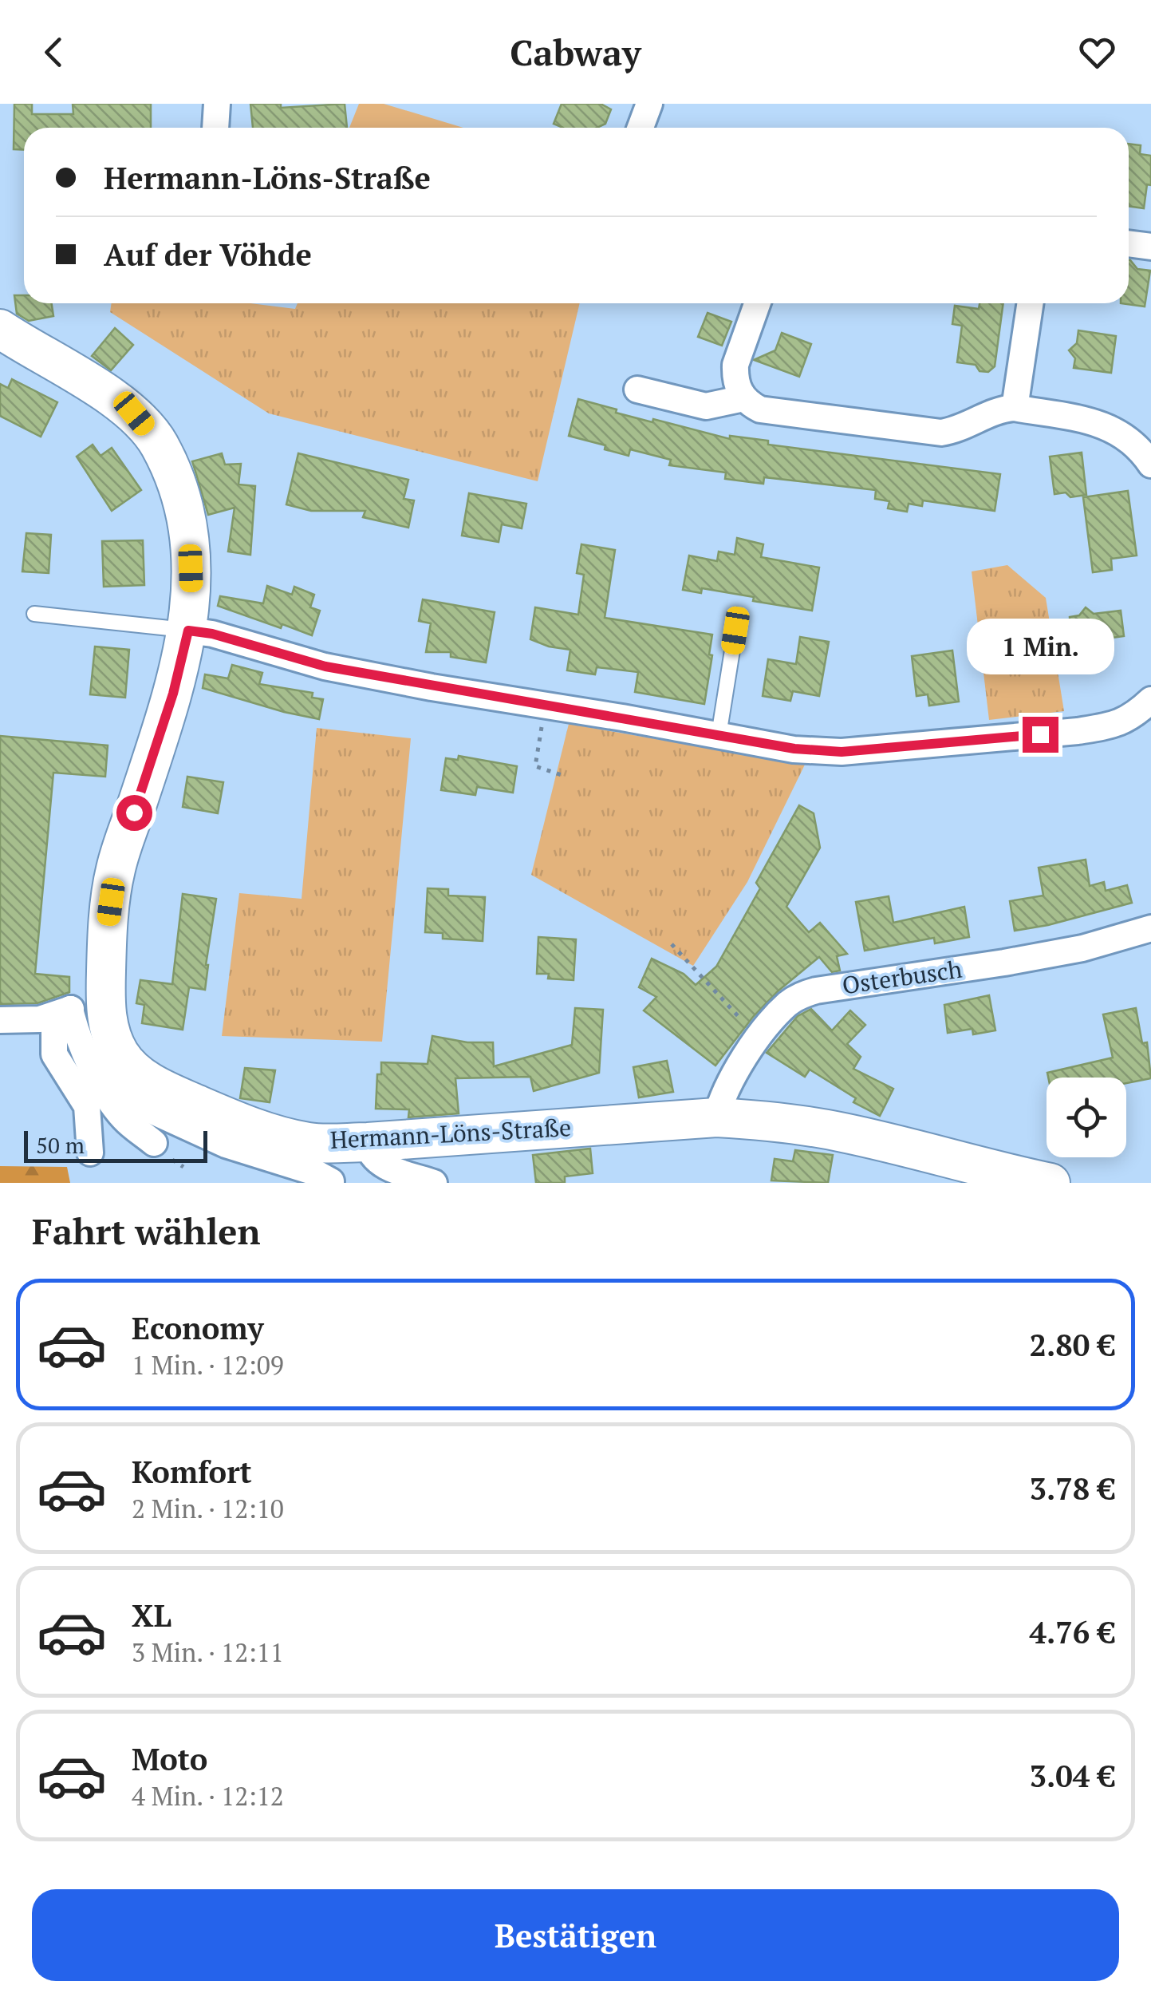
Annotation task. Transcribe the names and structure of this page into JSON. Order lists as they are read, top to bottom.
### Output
{
  "streets": {
    "street": ["Osterbusch", "Hermann-Löns-Straße"]
  },
  "crossings": [
    ["Osterbusch", "Hermann-Löns-Straße"]
  ],
  "scale_bar": "50 m",
  "page": {
    "header": "Cabway",
    "banner": ["Hermann-Löns-Straße", "Auf der Vöhde"],
    "bubble": "1 Min.",
    "scale": "50 m",
    "heading": "Fahrt wählen",
    "list": [
      {
        "name": "Economy",
        "note": "1 Min. · 12:09",
        "value": "2.80 €"
      },
      {
        "name": "Komfort",
        "note": "2 Min. · 12:10",
        "value": "3.78 €"
      },
      {
        "name": "XL",
        "note": "3 Min. · 12:11",
        "value": "4.76 €"
      },
      {
        "name": "Moto",
        "note": "4 Min. · 12:12",
        "value": "3.04 €"
      }
    ],
    "buttons": "Bestätigen"
  }
}
